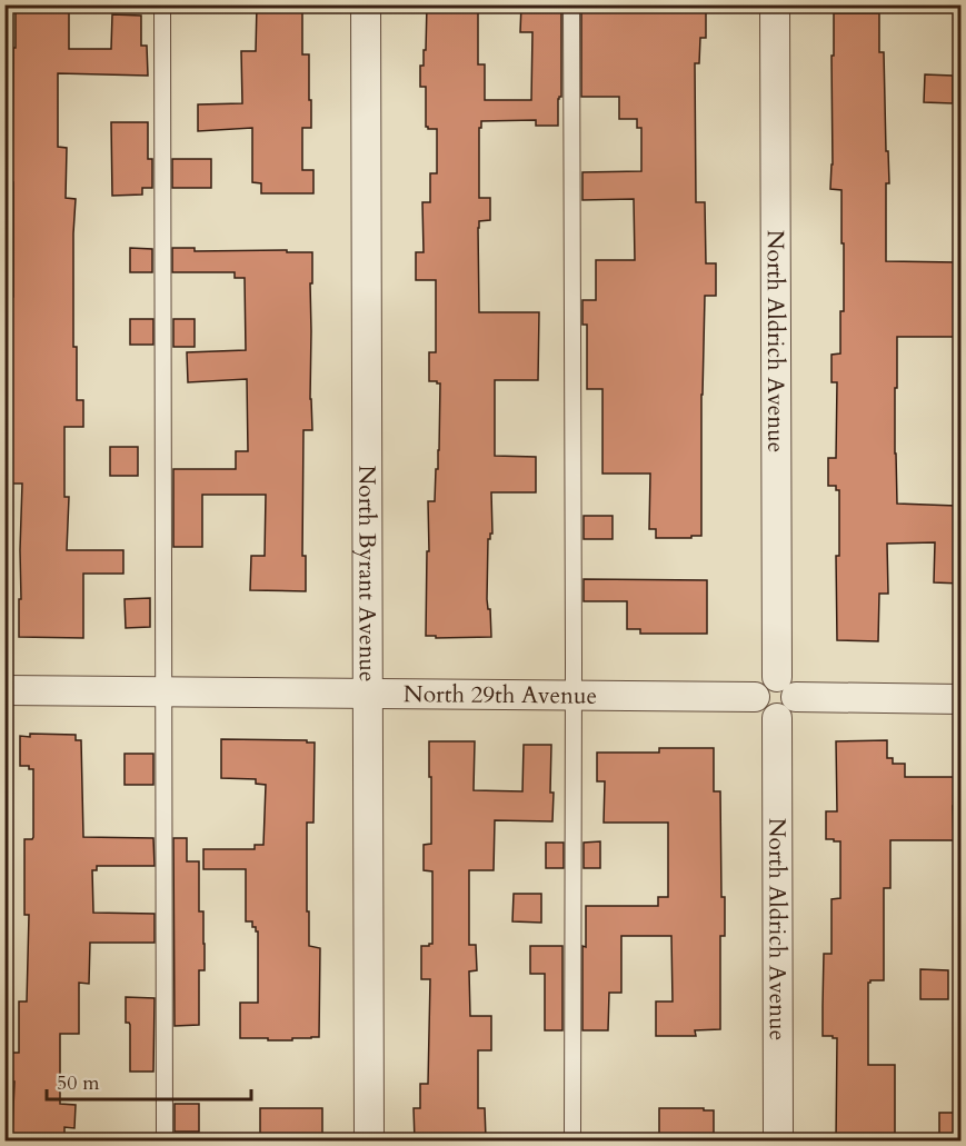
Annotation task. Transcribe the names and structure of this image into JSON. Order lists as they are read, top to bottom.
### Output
{
  "streets": {
    "street": ["North Aldrich Avenue", "North Byrant Avenue", "North 29th Avenue"]
  },
  "crossings": [
    ["North Aldrich Avenue", "North 29th Avenue"],
    ["North Byrant Avenue", "North 29th Avenue"]
  ],
  "scale_bar": "50 m"
}
